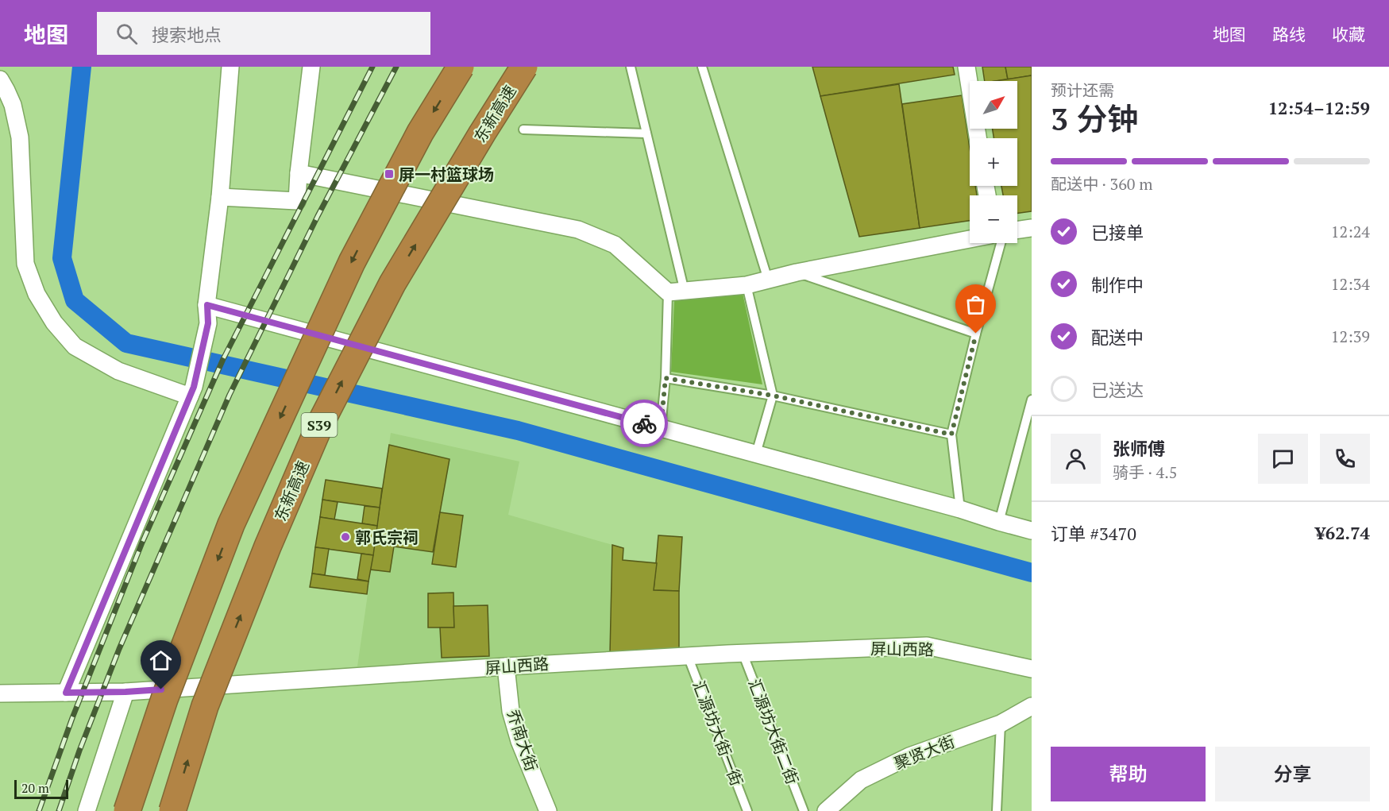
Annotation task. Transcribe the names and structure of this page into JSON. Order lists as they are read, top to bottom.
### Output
{
  "streets": {
    "highway": ["东新高速", "S39"],
    "street": ["屏山西路", "乔南大街", "聚贤大街"],
    "lane": ["汇源坊大街二街", "汇源坊大街一街"]
  },
  "crossings": [
    ["屏山西路", "汇源坊大街二街"],
    ["屏山西路", "汇源坊大街一街"],
    ["屏山西路", "乔南大街"]
  ],
  "places": {
    "transit": ["屏一村篮球场"],
    "other": ["郭氏宗祠"]
  },
  "scale_bar": "20 m",
  "north": "top right",
  "page": {
    "header": "地图",
    "search": "搜索地点",
    "nav": ["地图", "路线", "收藏"],
    "heading": ["3 分钟", "预计还需", "12:54–12:59"],
    "panel": [
      "张师傅",
      "骑手 · 4.5",
      "订单 #3470",
      "¥62.74"
    ],
    "map_buttons": ["+", "−"],
    "bar": "配送中 · 360 m",
    "list": [
      ["已接单", "12:24"],
      ["制作中", "12:34"],
      ["配送中", "12:39"],
      "已送达"
    ],
    "buttons": ["帮助", "分享"],
    "scale": "20 m"
  }
}
